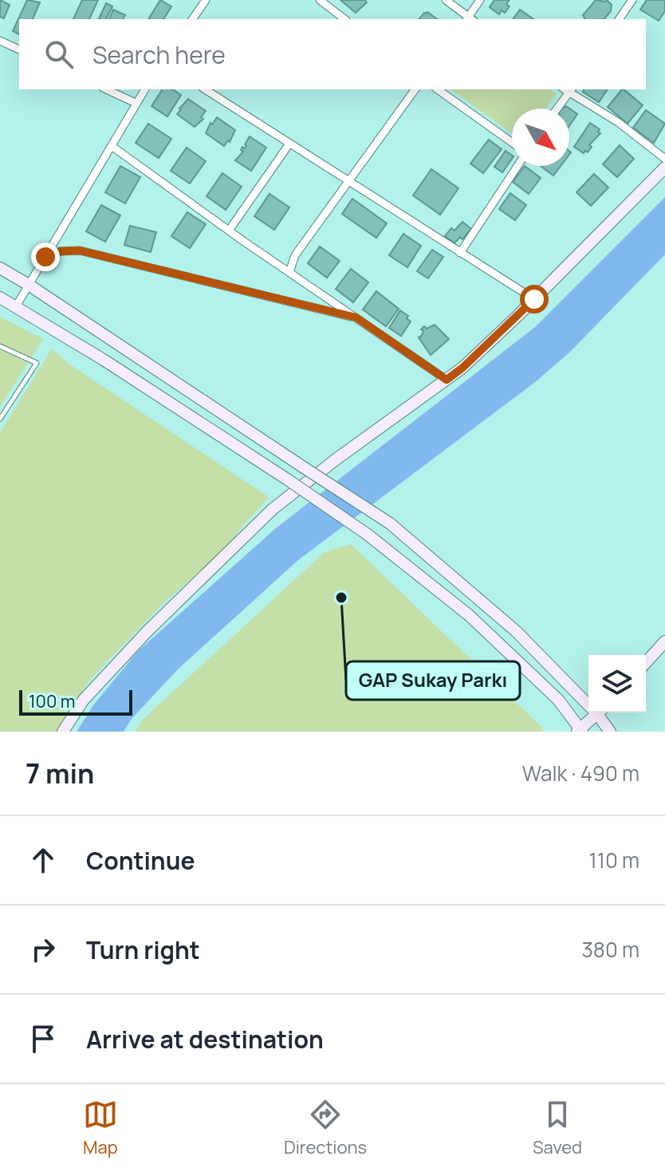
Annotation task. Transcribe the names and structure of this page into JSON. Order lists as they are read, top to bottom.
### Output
{
  "places": ["GAP Sukay Parkı"],
  "scale_bar": "100 m",
  "north": "bottom right",
  "page": {
    "search": "Search here",
    "scale": "100 m",
    "heading": ["7 min", "Walk · 490 m"],
    "list": [
      ["Continue", "110 m"],
      ["Turn right", "380 m"],
      "Arrive at destination"
    ],
    "nav": ["Map", "Directions", "Saved"]
  }
}
